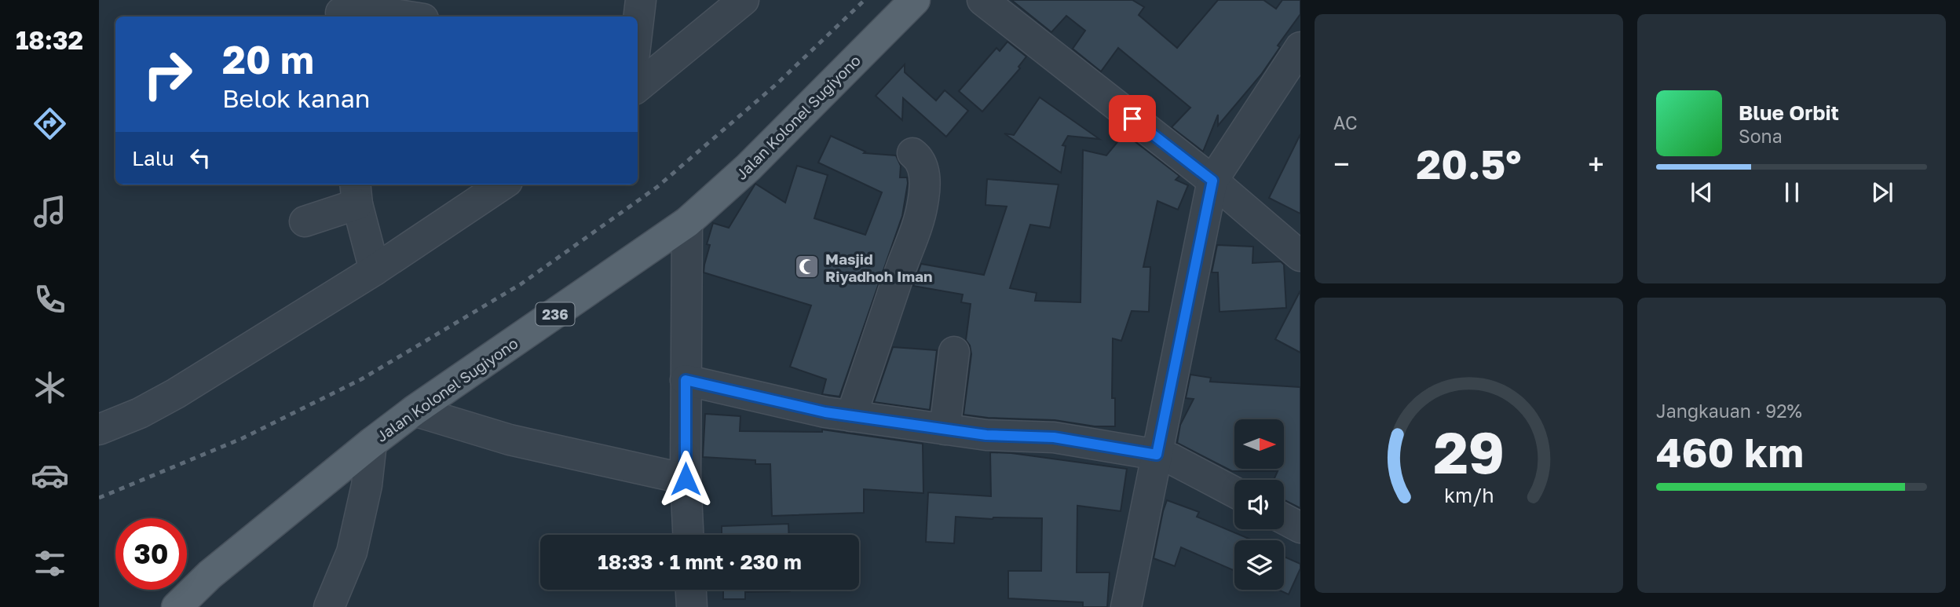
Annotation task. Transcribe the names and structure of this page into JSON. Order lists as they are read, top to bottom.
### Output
{
  "streets": {
    "main road": ["Jalan Kolonel Sugiyono", "236"]
  },
  "places": {
    "mosque": ["Masjid Riyadhoh Iman"]
  },
  "north": "right",
  "page": {
    "tabs": "18:32",
    "tile": [
      "AC",
      ["Jangkauan · 92%", "460 km"]
    ],
    "turn": ["20 m", "Belok kanan"],
    "song": ["Blue Orbit", "Sona"],
    "then": "Lalu",
    "heat": ["−", "20.5°", "+"],
    "limit": "30",
    "trip": "18:33 · 1 mnt · 230 m",
    "gauge": ["29", "km/h"]
  }
}
